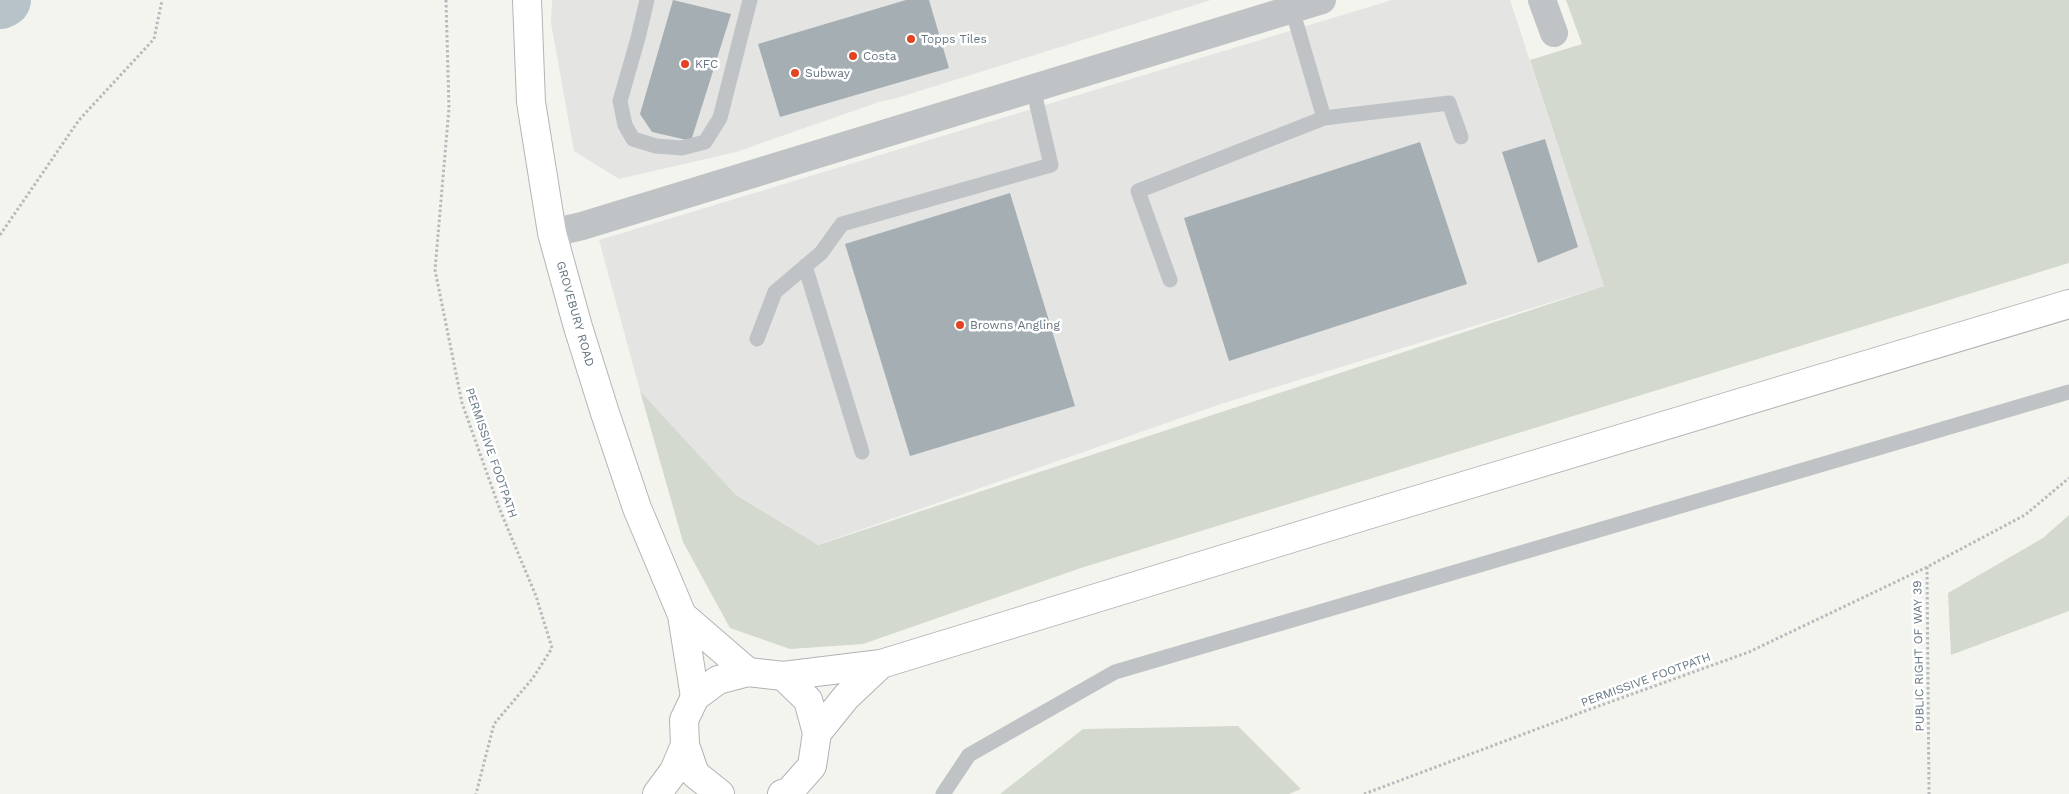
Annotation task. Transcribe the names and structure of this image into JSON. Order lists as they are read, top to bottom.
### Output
{
  "streets": {
    "main road": ["GROVEBURY ROAD"],
    "path": ["PERMISSIVE FOOTPATH", "PUBLIC RIGHT OF WAY 39"]
  },
  "crossings": [
    ["PERMISSIVE FOOTPATH", "PUBLIC RIGHT OF WAY 39"]
  ],
  "places": [
    "Topps Tiles",
    "Costa",
    "KFC",
    "Subway",
    "Browns Angling"
  ]
}
